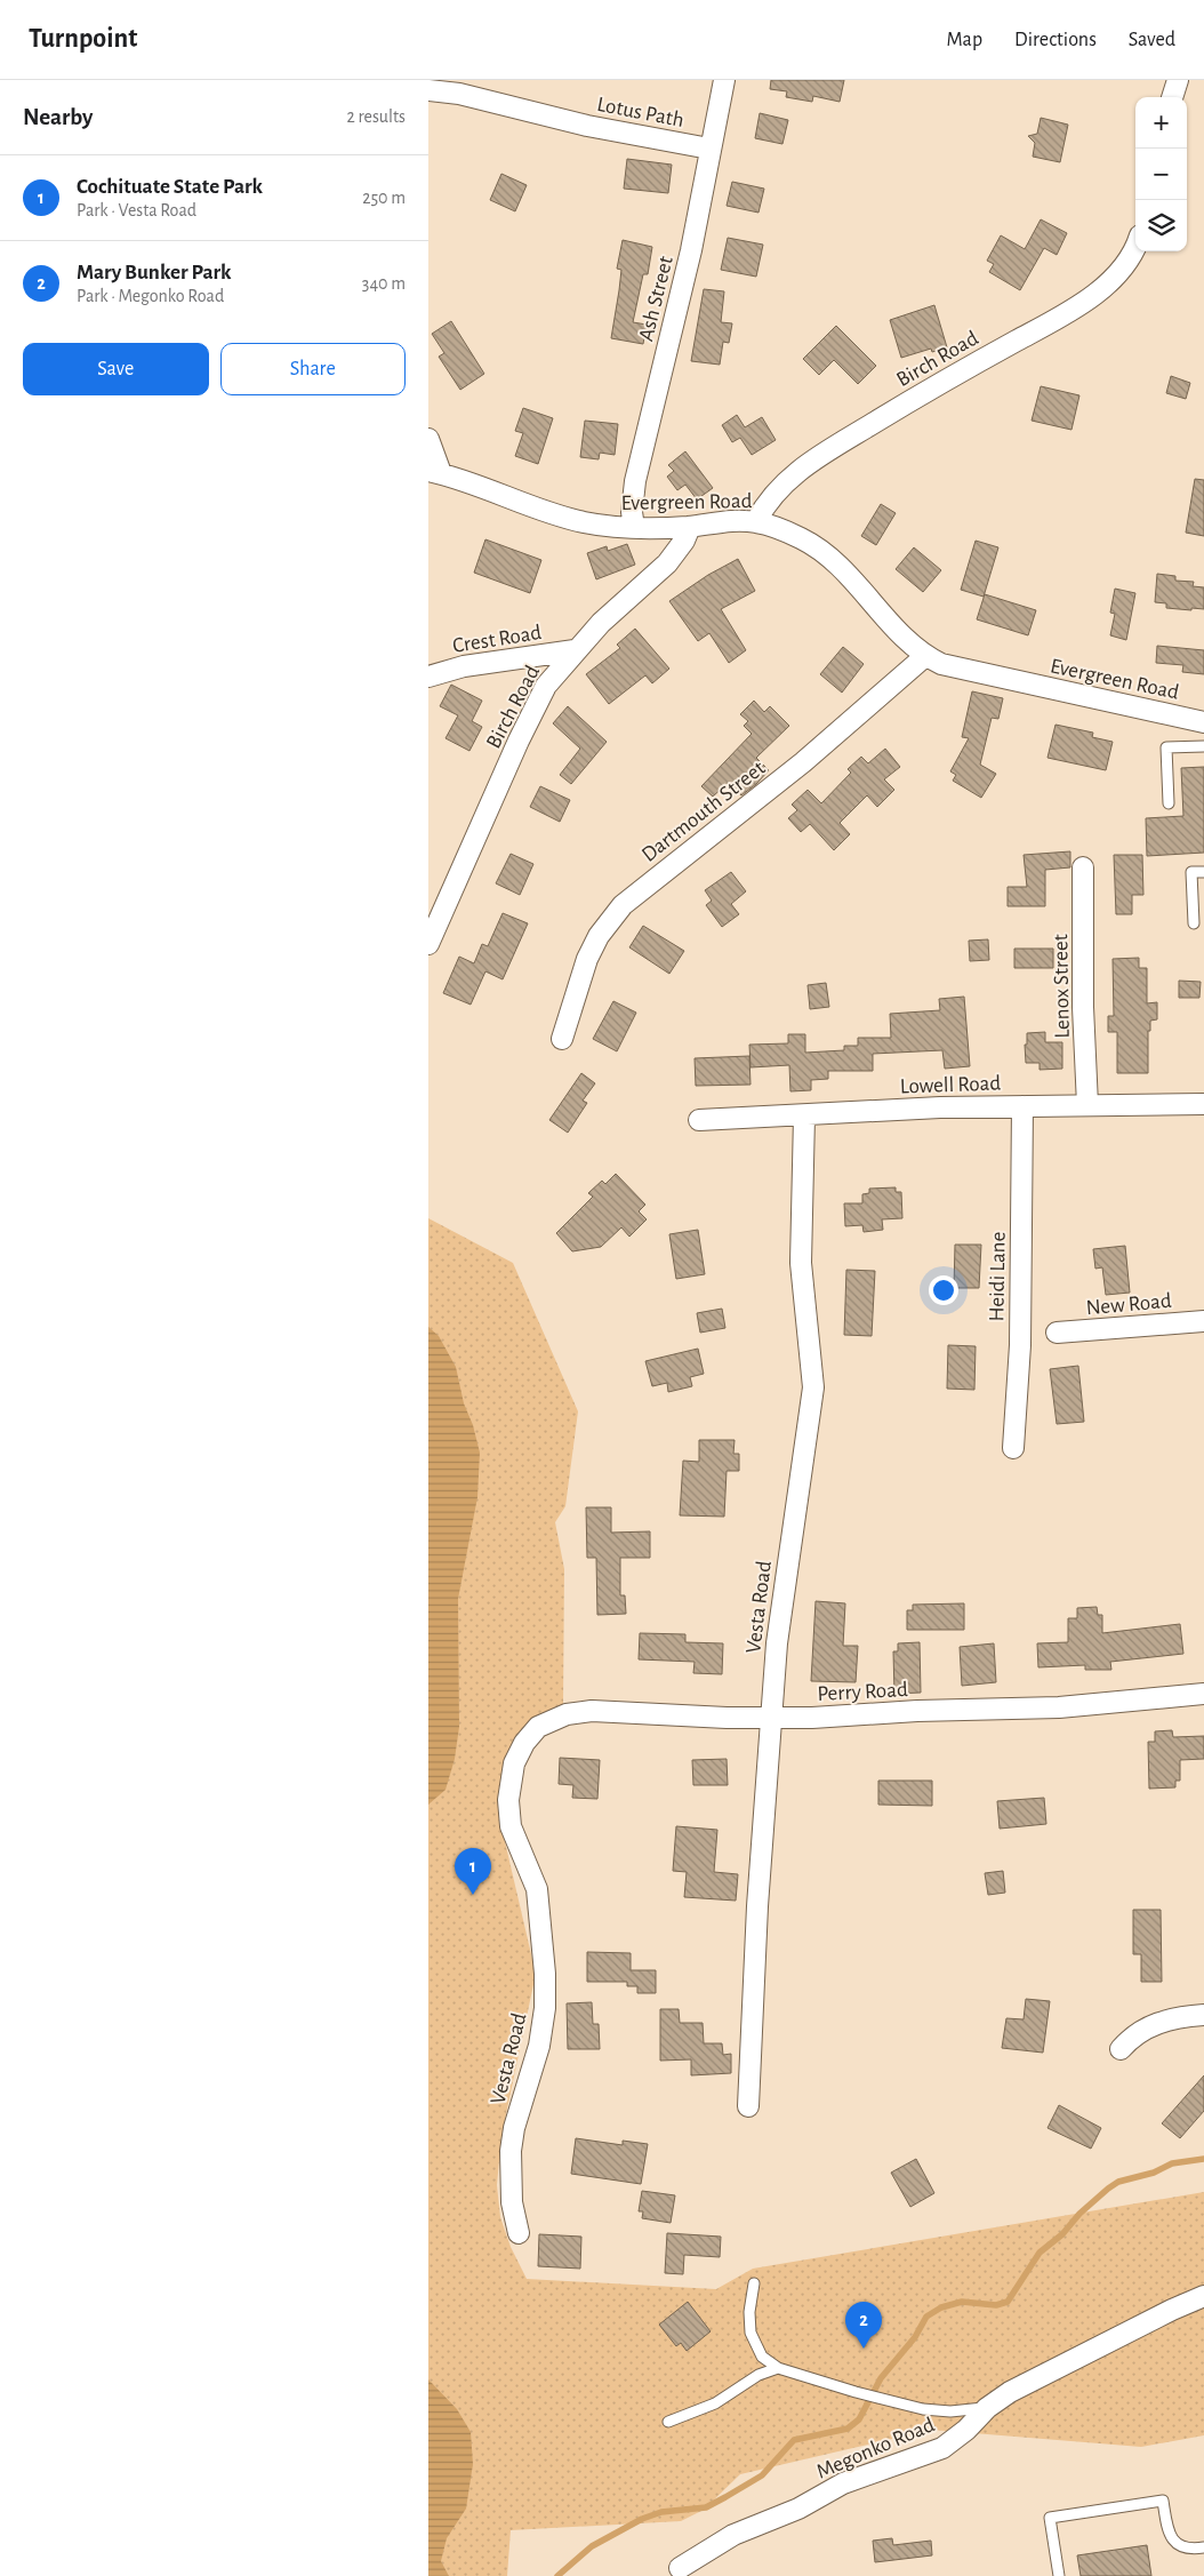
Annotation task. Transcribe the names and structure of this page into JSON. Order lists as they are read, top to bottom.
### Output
{
  "streets": {
    "street": [
      "Lotus Path",
      "Ash Street",
      "Birch Road",
      "Evergreen Road",
      "Crest Road",
      "Dartmouth Street",
      "Lenox Street",
      "Lowell Road",
      "Heidi Lane",
      "New Road",
      "Vesta Road",
      "Perry Road",
      "Megonko Road"
    ]
  },
  "crossings": [
    ["Lotus Path", "Ash Street"],
    ["Ash Street", "Evergreen Road"],
    ["Birch Road", "Evergreen Road"],
    ["Birch Road", "Crest Road"],
    ["Evergreen Road", "Dartmouth Street"],
    ["Lenox Street", "Lowell Road"],
    ["Lowell Road", "Heidi Lane"],
    ["Lowell Road", "Vesta Road"],
    ["Vesta Road", "Perry Road"]
  ],
  "page": {
    "header": "Turnpoint",
    "nav": ["Map", "Directions", "Saved"],
    "heading": ["Nearby", "2 results"],
    "map_buttons": ["+", "−"],
    "list": [
      {
        "mark": "1",
        "name": "Cochituate State Park",
        "note": "Park · Vesta Road",
        "value": "250 m"
      },
      {
        "mark": "2",
        "name": "Mary Bunker Park",
        "note": "Park · Megonko Road",
        "value": "340 m"
      }
    ],
    "buttons": ["Save", "Share"],
    "pins": ["1", "2"]
  }
}
